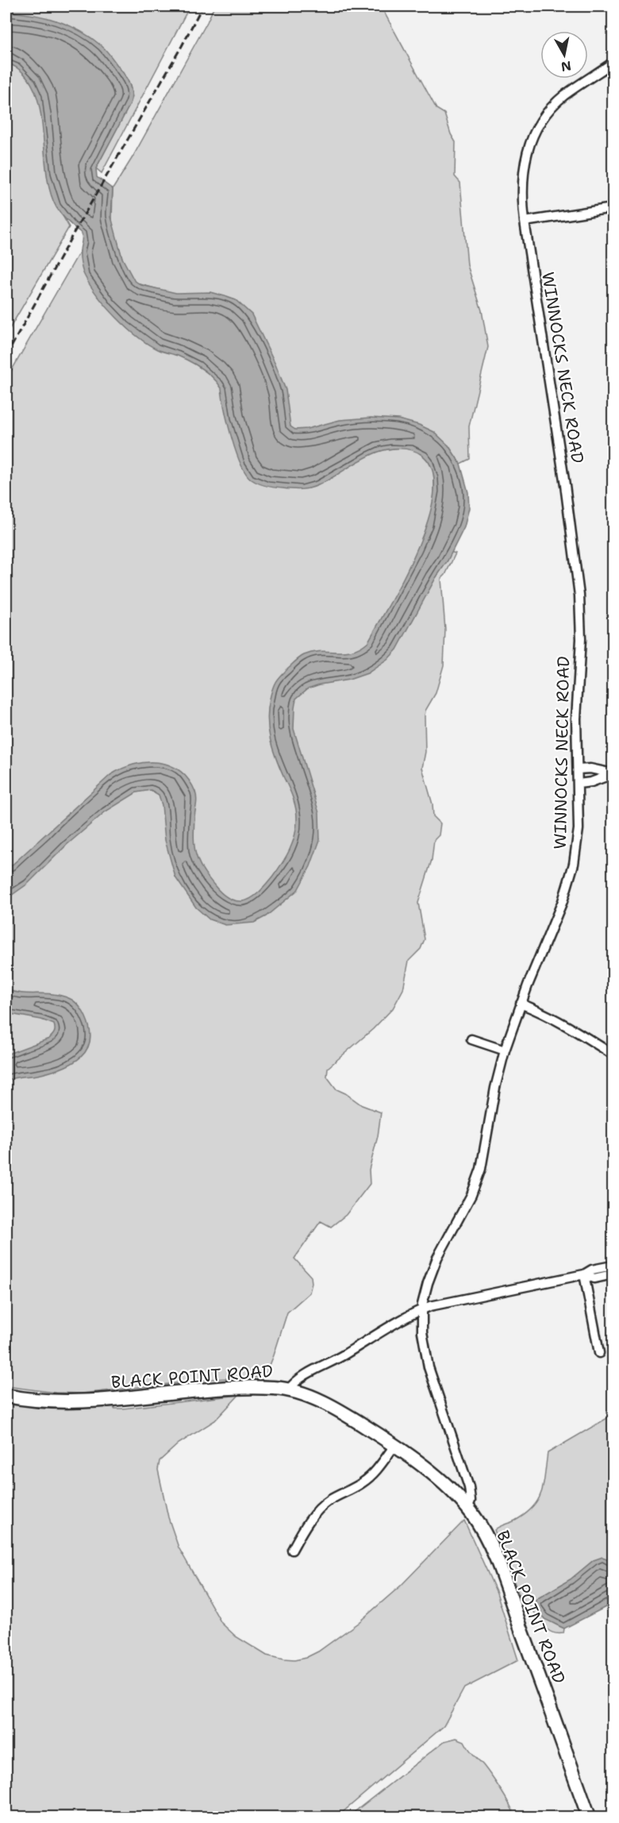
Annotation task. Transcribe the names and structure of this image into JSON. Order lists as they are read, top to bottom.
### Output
{
  "streets": {
    "main road": ["BLACK POINT ROAD"],
    "street": ["WINNOCKS NECK ROAD"]
  },
  "crossings": [
    ["WINNOCKS NECK ROAD", "BLACK POINT ROAD"]
  ],
  "north": "bottom"
}
